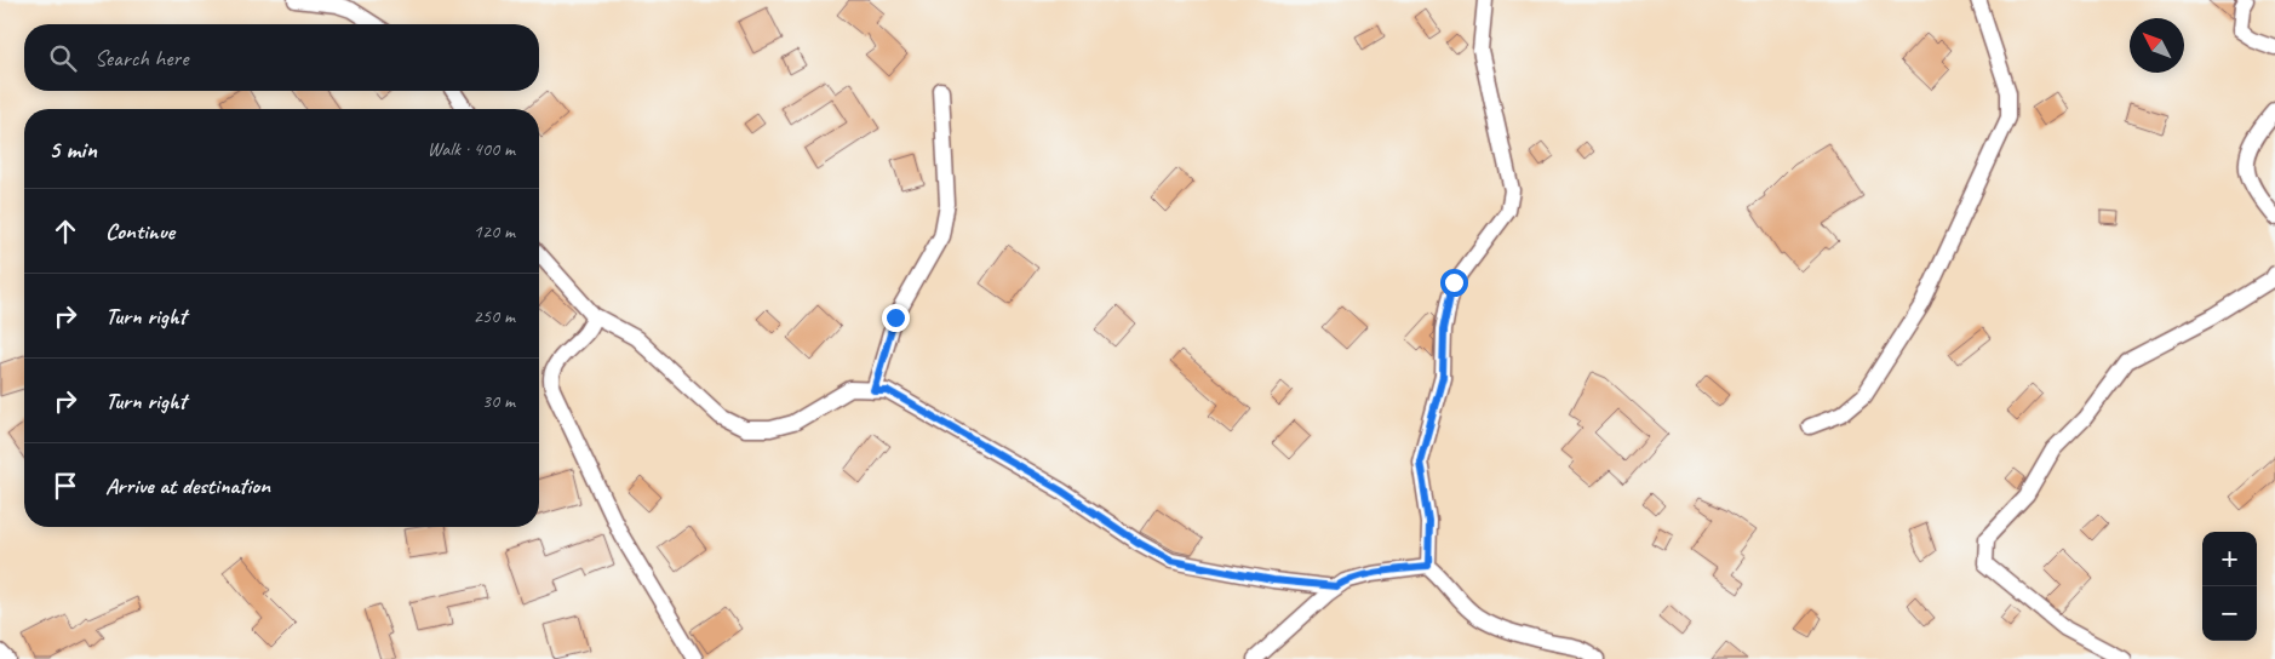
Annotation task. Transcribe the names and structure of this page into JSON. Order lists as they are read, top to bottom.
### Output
{
  "north": "top left",
  "page": {
    "search": "Search here",
    "heading": ["5 min", "Walk · 400 m"],
    "list": [
      ["Continue", "120 m"],
      ["Turn right", "250 m"],
      ["Turn right", "30 m"],
      "Arrive at destination"
    ],
    "map_buttons": ["+", "−"]
  }
}
